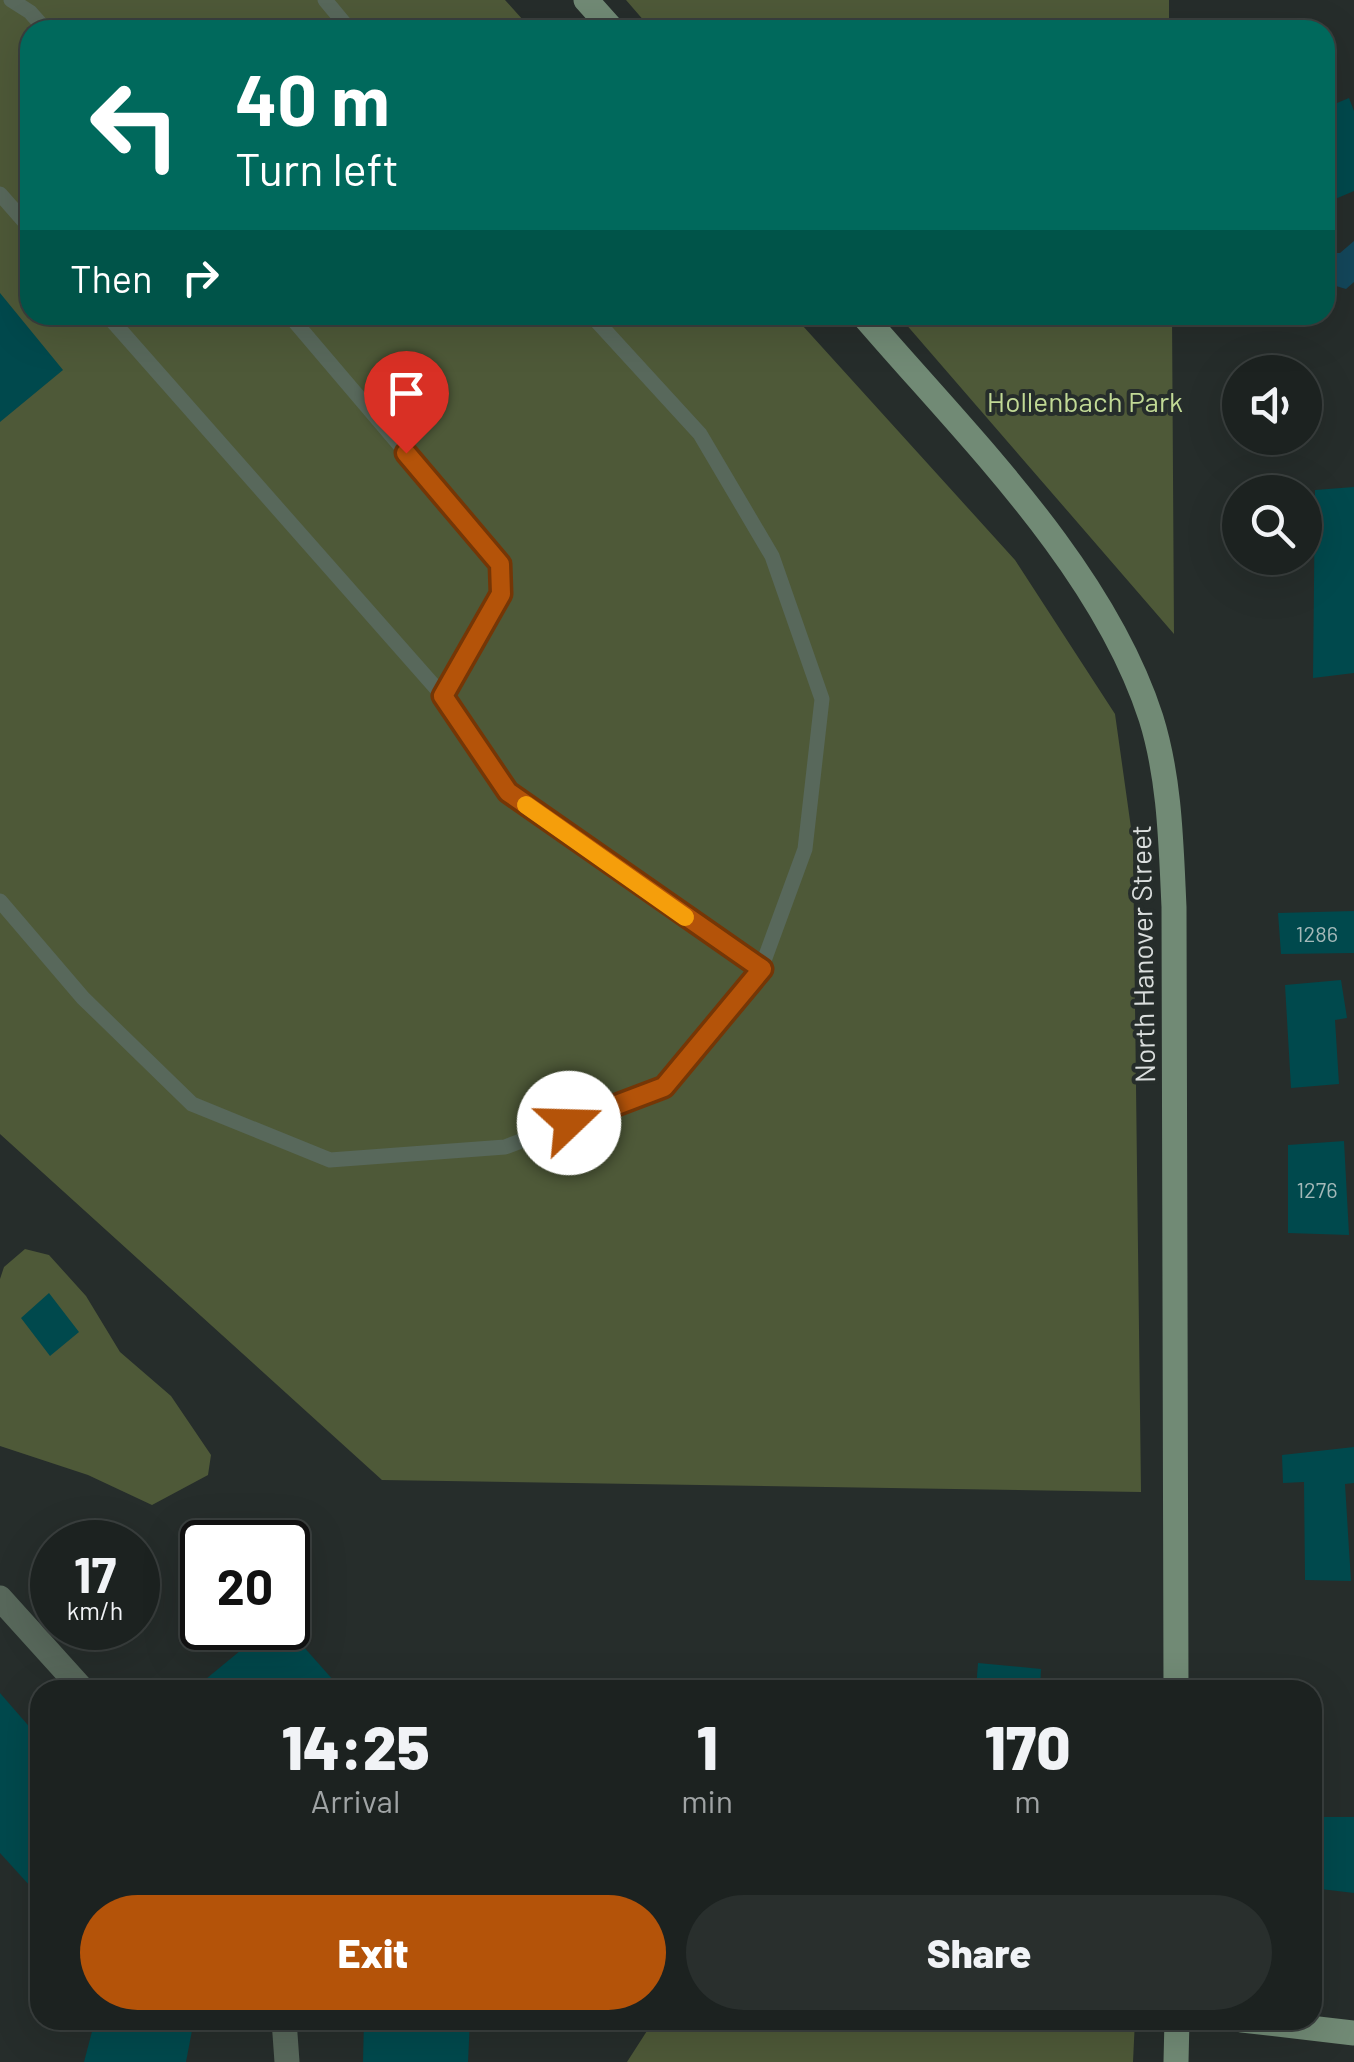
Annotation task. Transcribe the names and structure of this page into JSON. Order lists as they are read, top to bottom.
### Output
{
  "streets": {
    "street": ["North Hanover Street"]
  },
  "parks": ["Hollenbach Park"],
  "house_numbers": ["1286", "1276"],
  "page": {
    "turn": ["40 m", "Turn left"],
    "then": "Then",
    "speed": "17 km/h",
    "limit": "20",
    "eta": [
      "14:25",
      "Arrival",
      "1",
      "min",
      "170",
      "m"
    ],
    "buttons": ["Exit", "Share"]
  }
}
